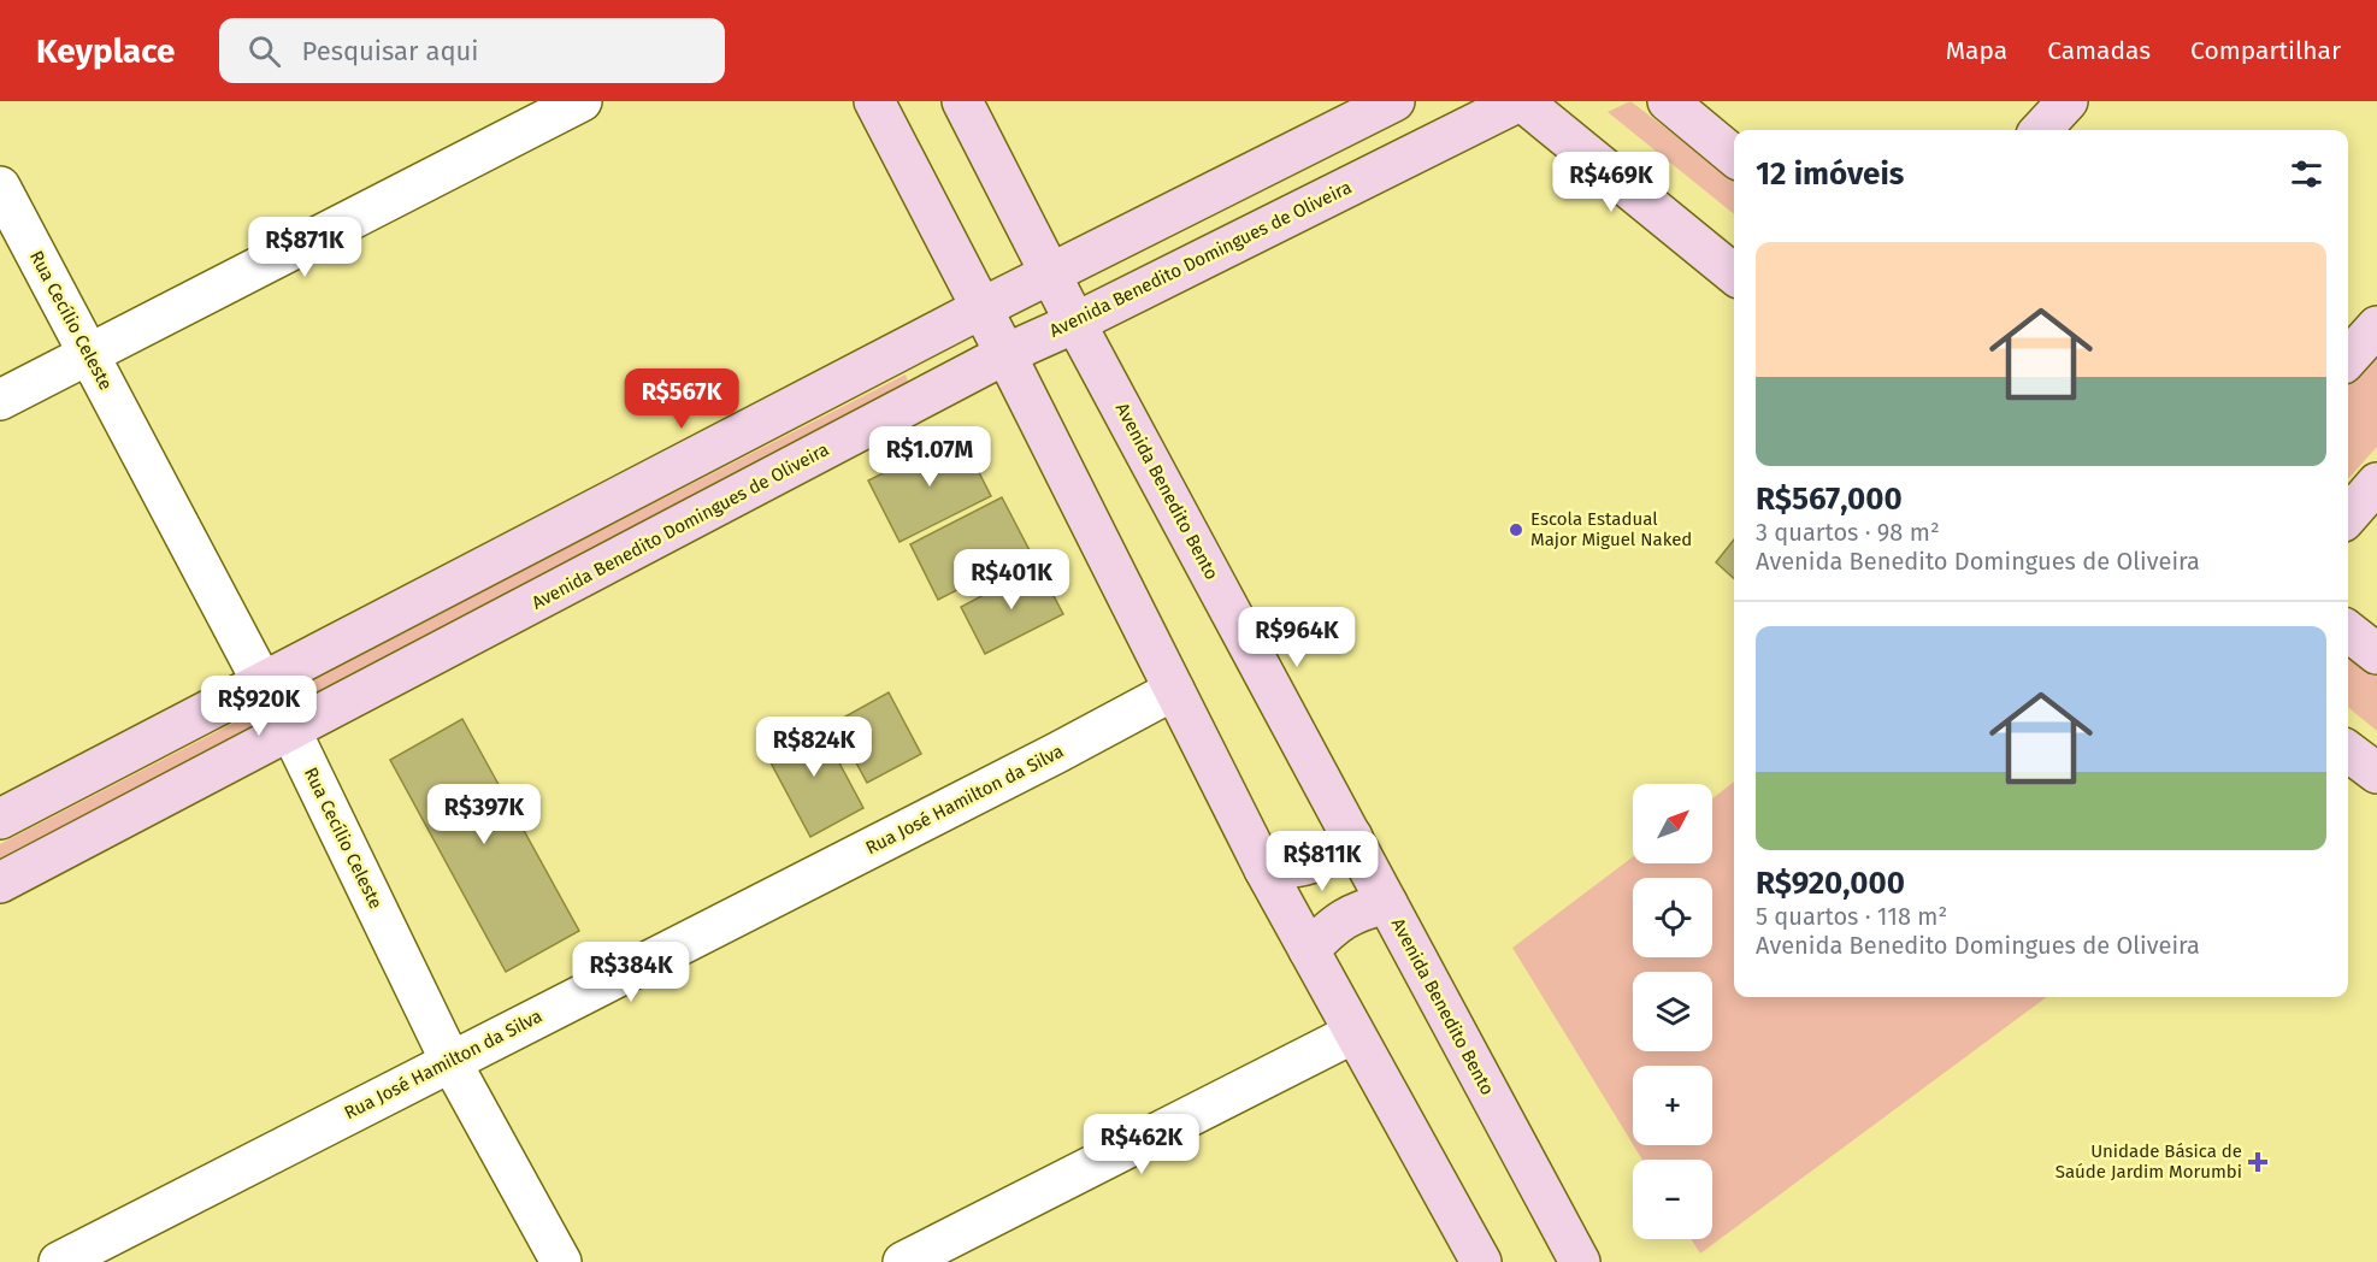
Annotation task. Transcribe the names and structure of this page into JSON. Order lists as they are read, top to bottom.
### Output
{
  "streets": {
    "street": [
      "Avenida Benedito Domingues de Oliveira",
      "Rua Cecílio Celeste",
      "Avenida Benedito Bento",
      "Rua José Hamilton da Silva"
    ]
  },
  "crossings": [
    ["Avenida Benedito Domingues de Oliveira", "Rua Cecílio Celeste"],
    ["Avenida Benedito Domingues de Oliveira", "Avenida Benedito Bento"],
    ["Rua Cecílio Celeste", "Rua José Hamilton da Silva"]
  ],
  "places": {
    "other": ["Escola Estadual Major Miguel Naked"],
    "health": ["Unidade Básica de Saúde Jardim Morumbi"]
  },
  "north": "top right",
  "page": {
    "header": "Keyplace",
    "search": "Pesquisar aqui",
    "nav": ["Mapa", "Camadas", "Compartilhar"],
    "heading": "12 imóveis",
    "price": [
      "R$469K",
      "R$871K",
      "R$567K",
      "R$1.07M",
      "R$401K",
      "R$964K",
      "R$920K",
      "R$824K",
      "R$397K",
      "R$811K",
      "R$384K",
      "R$462K"
    ],
    "list": [
      {
        "name": "R$567,000",
        "note": "3 quartos · 98 m² · Avenida Benedito Domingues de Oliveira"
      },
      {
        "name": "R$920,000",
        "note": "5 quartos · 118 m² · Avenida Benedito Domingues de Oliveira"
      }
    ],
    "map_buttons": ["+", "−"]
  }
}
